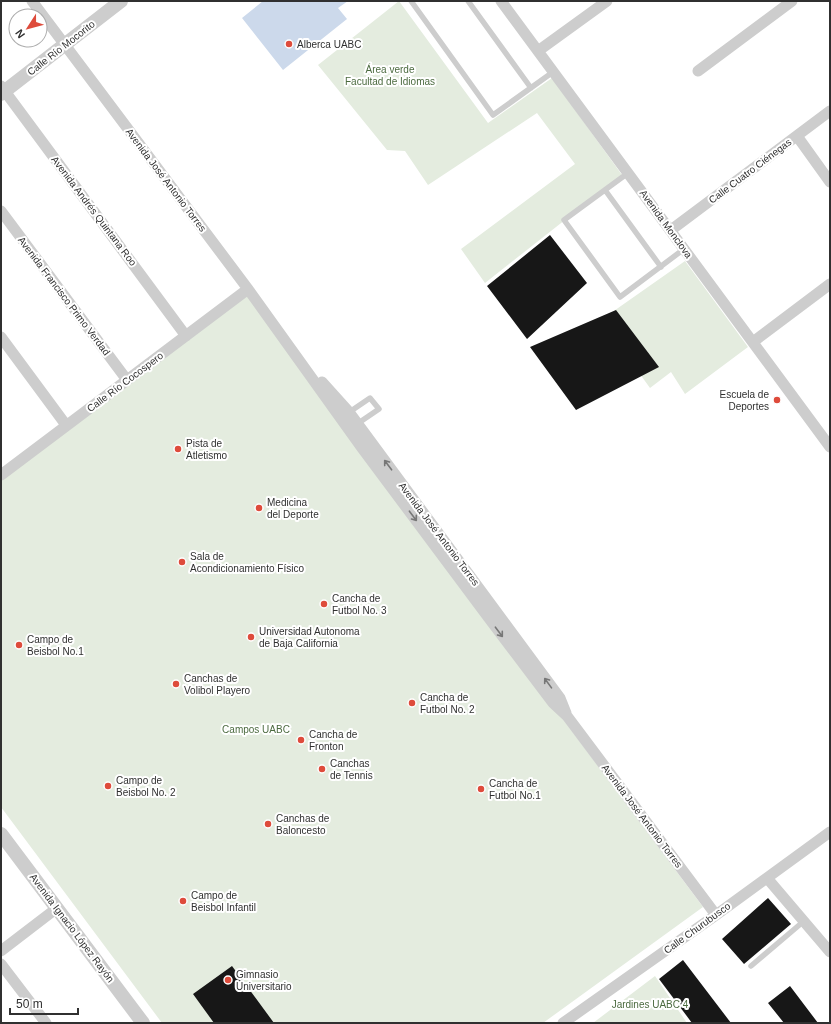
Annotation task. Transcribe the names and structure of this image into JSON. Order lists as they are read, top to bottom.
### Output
{
  "streets": {
    "street": [
      "Calle Río Mocorito",
      "Calle Cuatro Ciénegas",
      "Avenida José Antonio Torres",
      "Avenida Andrés Quintana Roo",
      "Avenida Monclova",
      "Avenida Francisco Primo Verdad",
      "Calle Río Cocospero",
      "Avenida Ignacio López Rayón",
      "Calle Churubusco"
    ]
  },
  "crossings": [
    ["Calle Río Mocorito", "Avenida José Antonio Torres"],
    ["Calle Río Mocorito", "Avenida Andrés Quintana Roo"],
    ["Calle Cuatro Ciénegas", "Avenida Monclova"],
    ["Avenida José Antonio Torres", "Calle Río Cocospero"],
    ["Avenida José Antonio Torres", "Calle Churubusco"],
    ["Avenida Andrés Quintana Roo", "Calle Río Cocospero"],
    ["Avenida Francisco Primo Verdad", "Calle Río Cocospero"]
  ],
  "parks": ["Área verde Facultad de Idiomas", "Campos UABC", "Jardines UABC 4"],
  "places": [
    "Alberca UABC",
    "Escuela de Deportes",
    "Pista de Atletismo",
    "Medicina del Deporte",
    "Sala de Acondicionamiento Físico",
    "Cancha de Futbol No. 3",
    "Universidad Autonoma de Baja California",
    "Campo de Beisbol No.1",
    "Canchas de Volibol Playero",
    "Cancha de Futbol No. 2",
    "Cancha de Fronton",
    "Canchas de Tennis",
    "Campo de Beisbol No. 2",
    "Cancha de Futbol No.1",
    "Canchas de Baloncesto",
    "Campo de Beisbol Infantil",
    "Gimnasio Universitario"
  ],
  "scale_bar": "50 m",
  "north": "bottom left"
}
